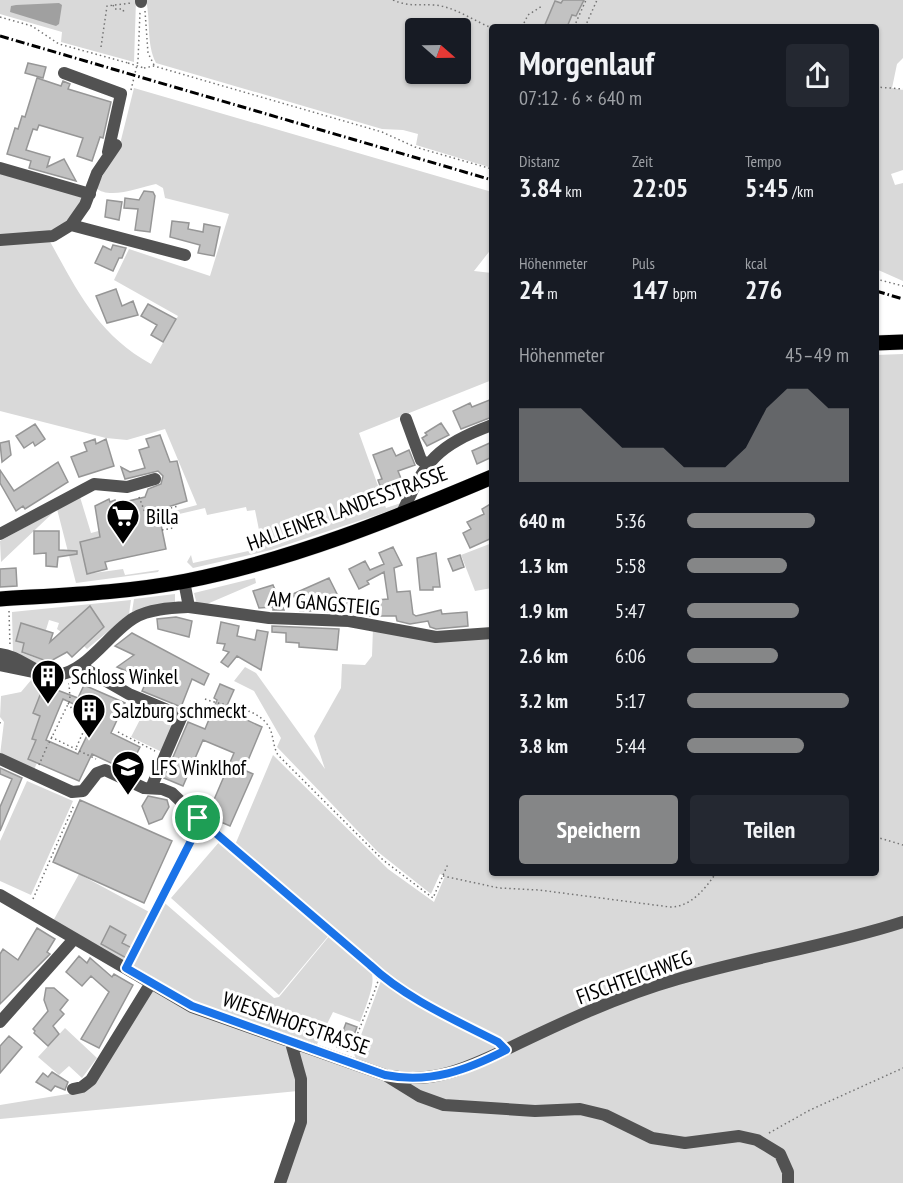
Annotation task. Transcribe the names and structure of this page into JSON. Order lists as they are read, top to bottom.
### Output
{
  "streets": {
    "main road": ["HALLEINER LANDESSTRASSE"],
    "street": ["AM GANGSTEIG", "FISCHTEICHWEG", "WIESENHOFSTRASSE"]
  },
  "crossings": [
    ["FISCHTEICHWEG", "WIESENHOFSTRASSE"]
  ],
  "places": {
    "supermarket": ["Billa"],
    "building": ["Schloss Winkel", "Salzburg schmeckt"],
    "school or university": ["LFS Winklhof"]
  },
  "north": "right",
  "page": {
    "heading": ["Morgenlauf", "07:12 · 6 × 640 m"],
    "stats": [
      ["Distanz", "3.84 km"],
      ["Zeit", "22:05"],
      ["Tempo", "5:45 /km"],
      ["Höhenmeter", "24 m"],
      ["Puls", "147 bpm"],
      ["kcal", "276"]
    ],
    "chart": ["Höhenmeter", "45–49 m"],
    "list": [
      {
        "name": "640 m",
        "note": "5:36"
      },
      {
        "name": "1.3 km",
        "note": "5:58"
      },
      {
        "name": "1.9 km",
        "note": "5:47"
      },
      {
        "name": "2.6 km",
        "note": "6:06"
      },
      {
        "name": "3.2 km",
        "note": "5:17"
      },
      {
        "name": "3.8 km",
        "note": "5:44"
      }
    ],
    "buttons": ["Speichern", "Teilen"]
  }
}
